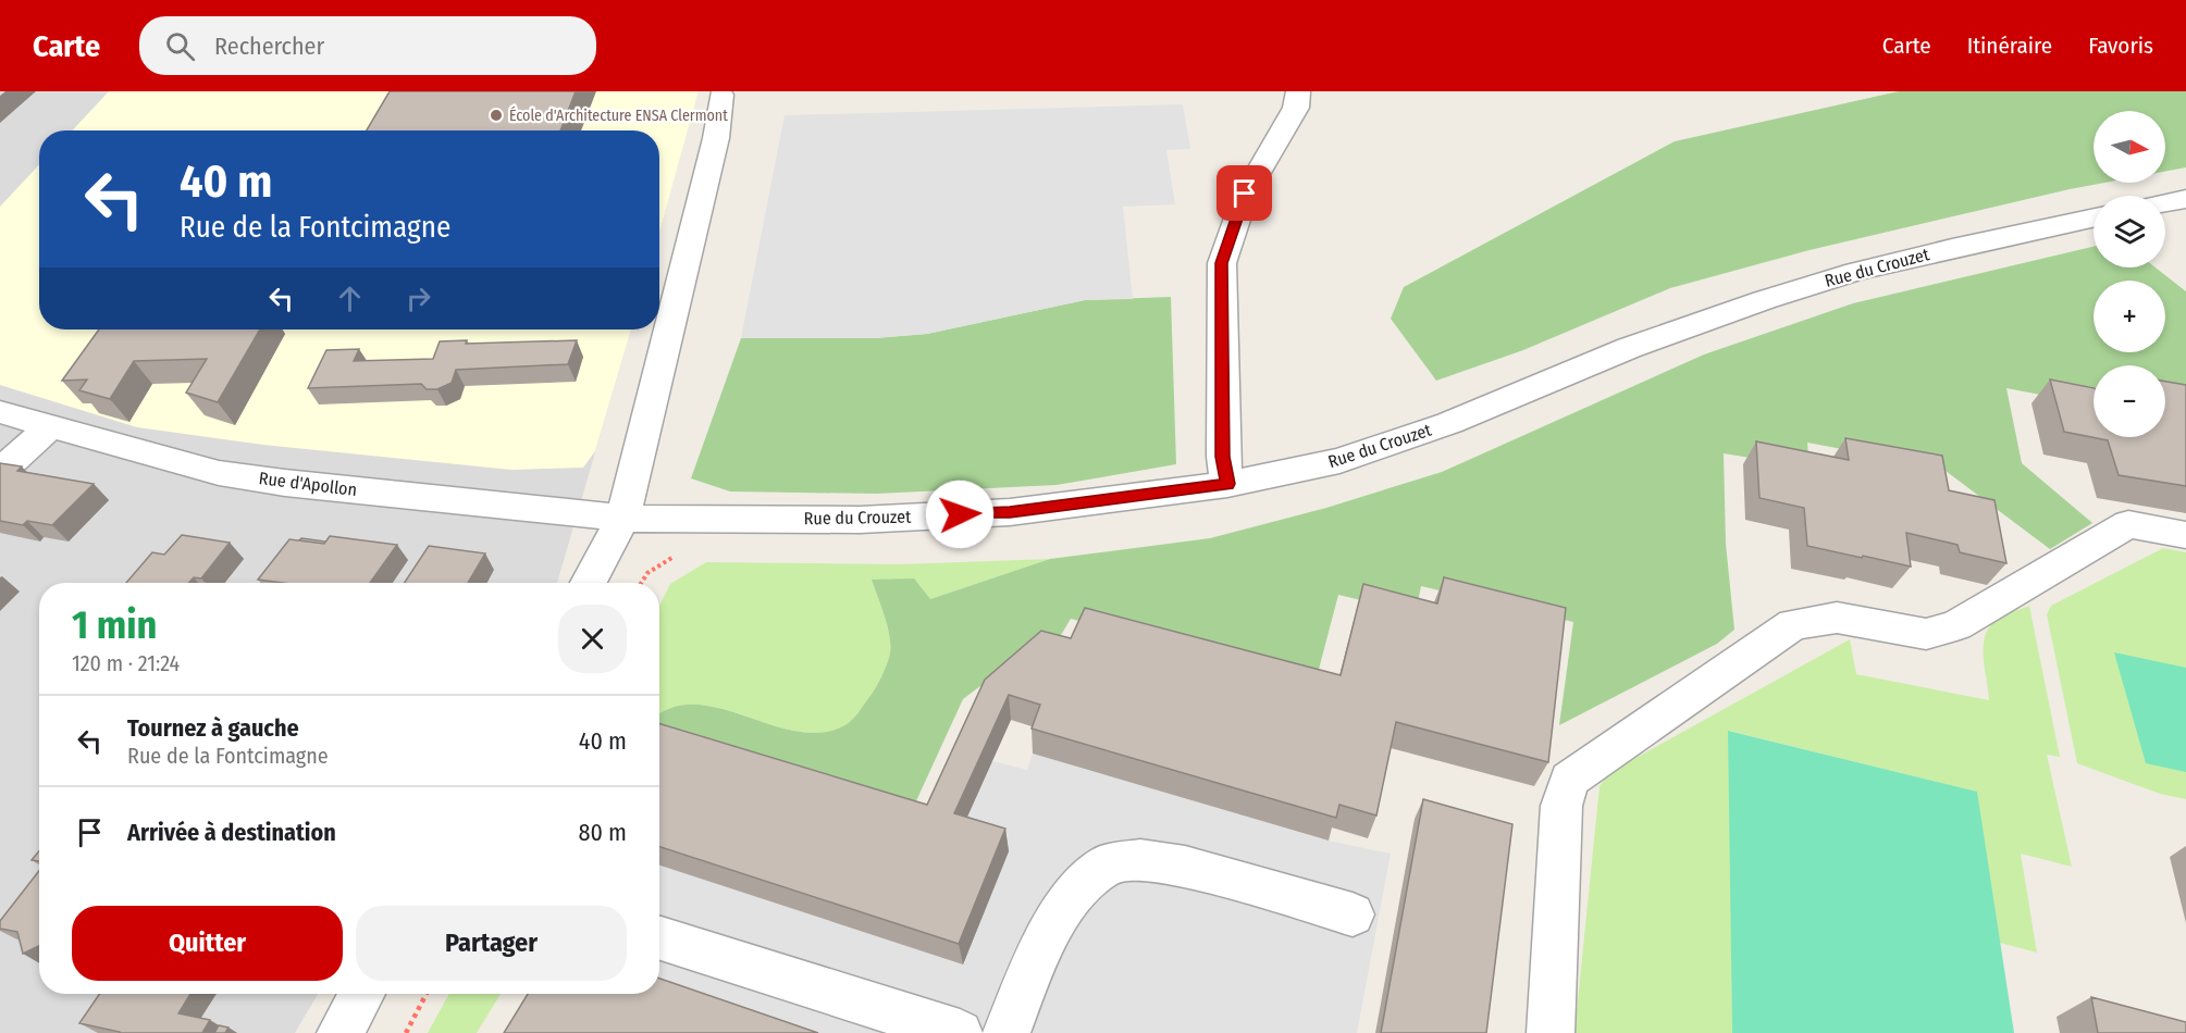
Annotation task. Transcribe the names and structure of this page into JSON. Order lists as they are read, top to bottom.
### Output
{
  "streets": {
    "street": ["Rue du Crouzet", "Rue d'Apollon"]
  },
  "crossings": [
    ["Rue du Crouzet", "Rue d'Apollon"]
  ],
  "places": ["École d'Architecture ENSA Clermont"],
  "north": "right",
  "page": {
    "header": "Carte",
    "search": "Rechercher",
    "nav": ["Carte", "Itinéraire", "Favoris"],
    "map_buttons": ["+", "−"],
    "turn": ["40 m", "Rue de la Fontcimagne"],
    "heading": ["1 min", "120 m · 21:24"],
    "list": [
      {
        "name": "Tournez à gauche",
        "note": "Rue de la Fontcimagne",
        "value": "40 m"
      },
      {
        "name": "Arrivée à destination",
        "value": "80 m"
      }
    ],
    "buttons": ["Quitter", "Partager"]
  }
}
